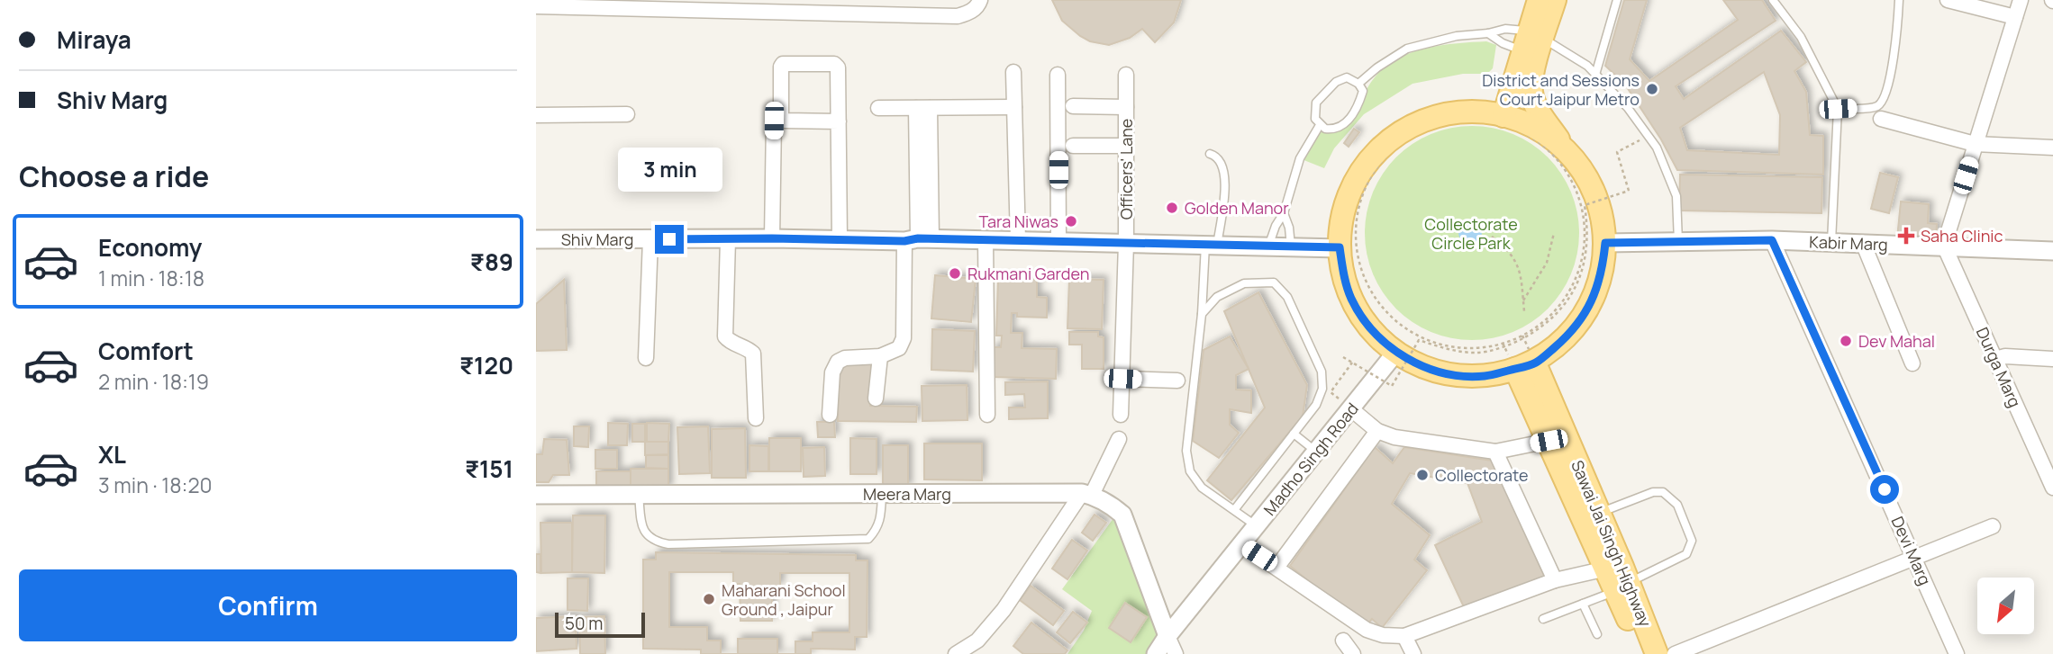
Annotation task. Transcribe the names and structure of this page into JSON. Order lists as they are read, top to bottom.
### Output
{
  "streets": {
    "main road": ["Sawai Jai Singh Highway"],
    "street": [
      "Officers' Lane",
      "Shiv Marg",
      "Kabir Marg",
      "Durga Marg",
      "Madho Singh Road",
      "Meera Marg",
      "Devi Marg"
    ]
  },
  "crossings": [
    ["Officers' Lane", "Shiv Marg"],
    ["Kabir Marg", "Durga Marg"],
    ["Kabir Marg", "Devi Marg"]
  ],
  "parks": ["Collectorate Circle Park"],
  "places": {
    "other": [
      "District and Sessions Court Jaipur Metro",
      "Golden Manor",
      "Tara Niwas",
      "Rukmani Garden",
      "Dev Mahal",
      "Collectorate",
      "Maharani School Ground , Jaipur"
    ],
    "health": ["Saha Clinic"]
  },
  "scale_bar": "50 m",
  "north": "bottom left",
  "page": {
    "banner": ["Miraya", "Shiv Marg"],
    "heading": "Choose a ride",
    "bubble": "3 min",
    "list": [
      {
        "name": "Economy",
        "note": "1 min · 18:18",
        "value": "₹89"
      },
      {
        "name": "Comfort",
        "note": "2 min · 18:19",
        "value": "₹120"
      },
      {
        "name": "XL",
        "note": "3 min · 18:20",
        "value": "₹151"
      }
    ],
    "buttons": "Confirm",
    "scale": "50 m"
  }
}
